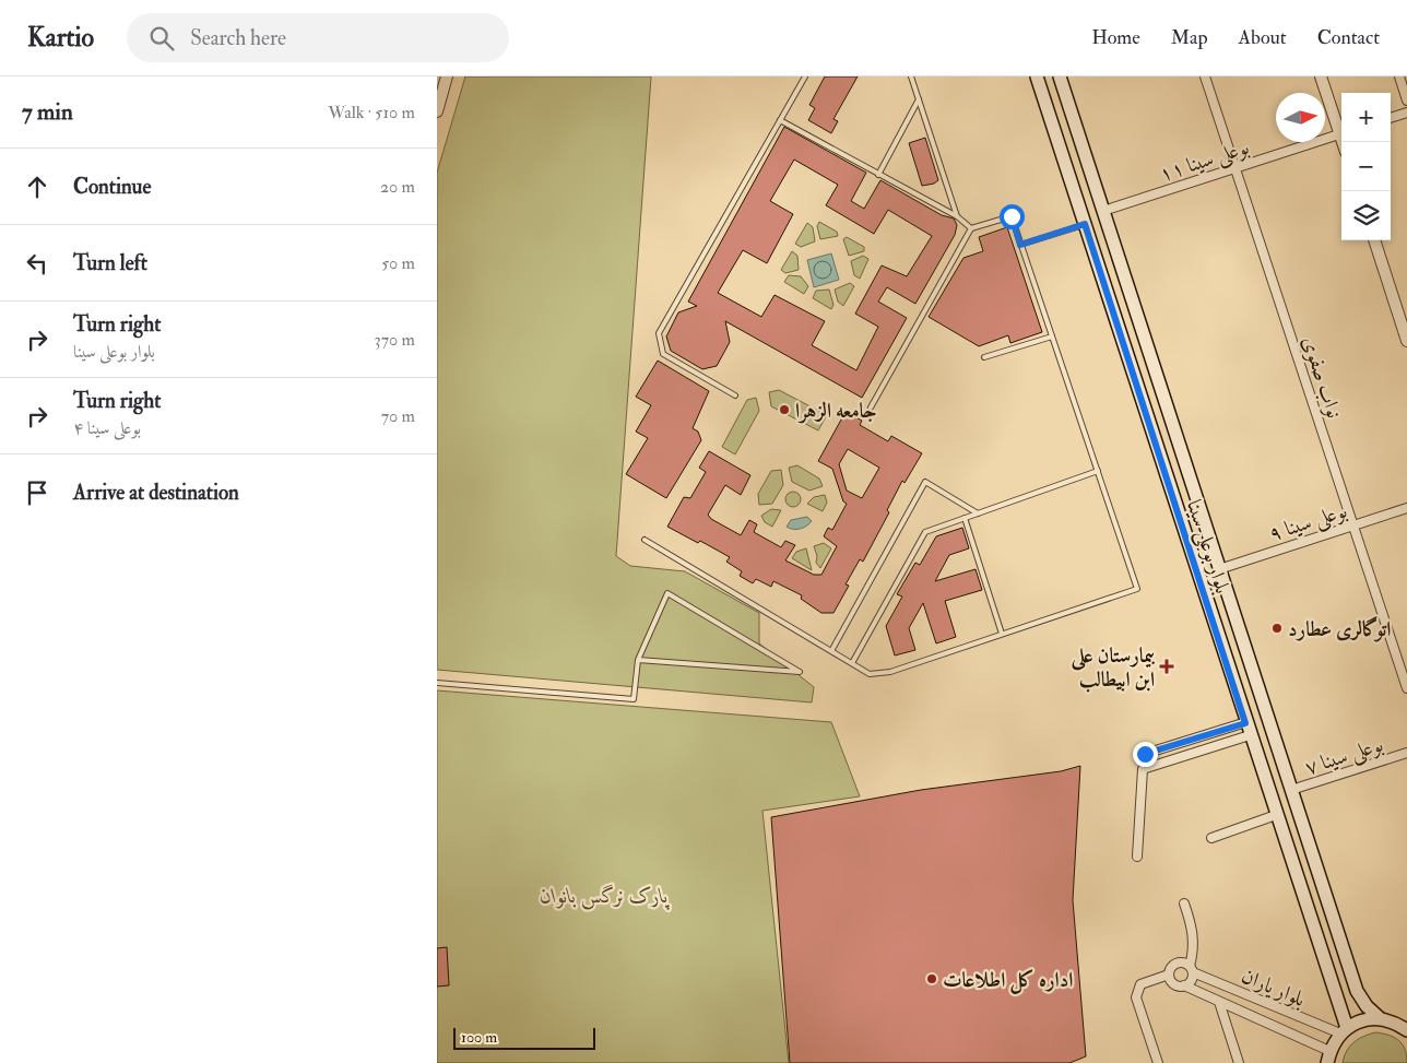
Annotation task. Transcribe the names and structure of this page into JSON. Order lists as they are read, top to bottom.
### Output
{
  "streets": {
    "main road": ["بلوار بوعلی سینا"],
    "street": [
      "بوعلی سینا ۱۱",
      "نواب صفوی",
      "بوعلی سینا ۹",
      "بوعلی سینا ۷",
      "بلوار یاران"
    ]
  },
  "crossings": [
    ["بوعلی سینا ۱۱", "نواب صفوی"],
    ["بوعلی سینا ۱۱", "بلوار بوعلی سینا"],
    ["نواب صفوی", "بوعلی سینا ۹"],
    ["بوعلی سینا ۹", "بلوار بوعلی سینا"],
    ["بلوار بوعلی سینا", "بوعلی سینا ۷"],
    ["بلوار بوعلی سینا", "بلوار یاران"]
  ],
  "parks": ["پارک نرگس بانوان"],
  "places": {
    "other": ["جامعه الزهرا", "اتوگالری عطارد", "اداره کل اطلاعات"],
    "health": ["بیمارستان علی ابن ابیطالب"]
  },
  "scale_bar": "100 m",
  "north": "right",
  "page": {
    "header": "Kartio",
    "search": "Search here",
    "nav": [
      "Home",
      "Map",
      "About",
      "Contact"
    ],
    "heading": ["7 min", "Walk · 510 m"],
    "map_buttons": ["+", "−"],
    "list": [
      ["Continue", "20 m"],
      ["Turn left", "50 m"],
      ["Turn right", "بلوار بوعلی سینا", "370 m"],
      ["Turn right", "بوعلی سینا ۴", "70 m"],
      "Arrive at destination"
    ],
    "scale": "100 m"
  }
}
